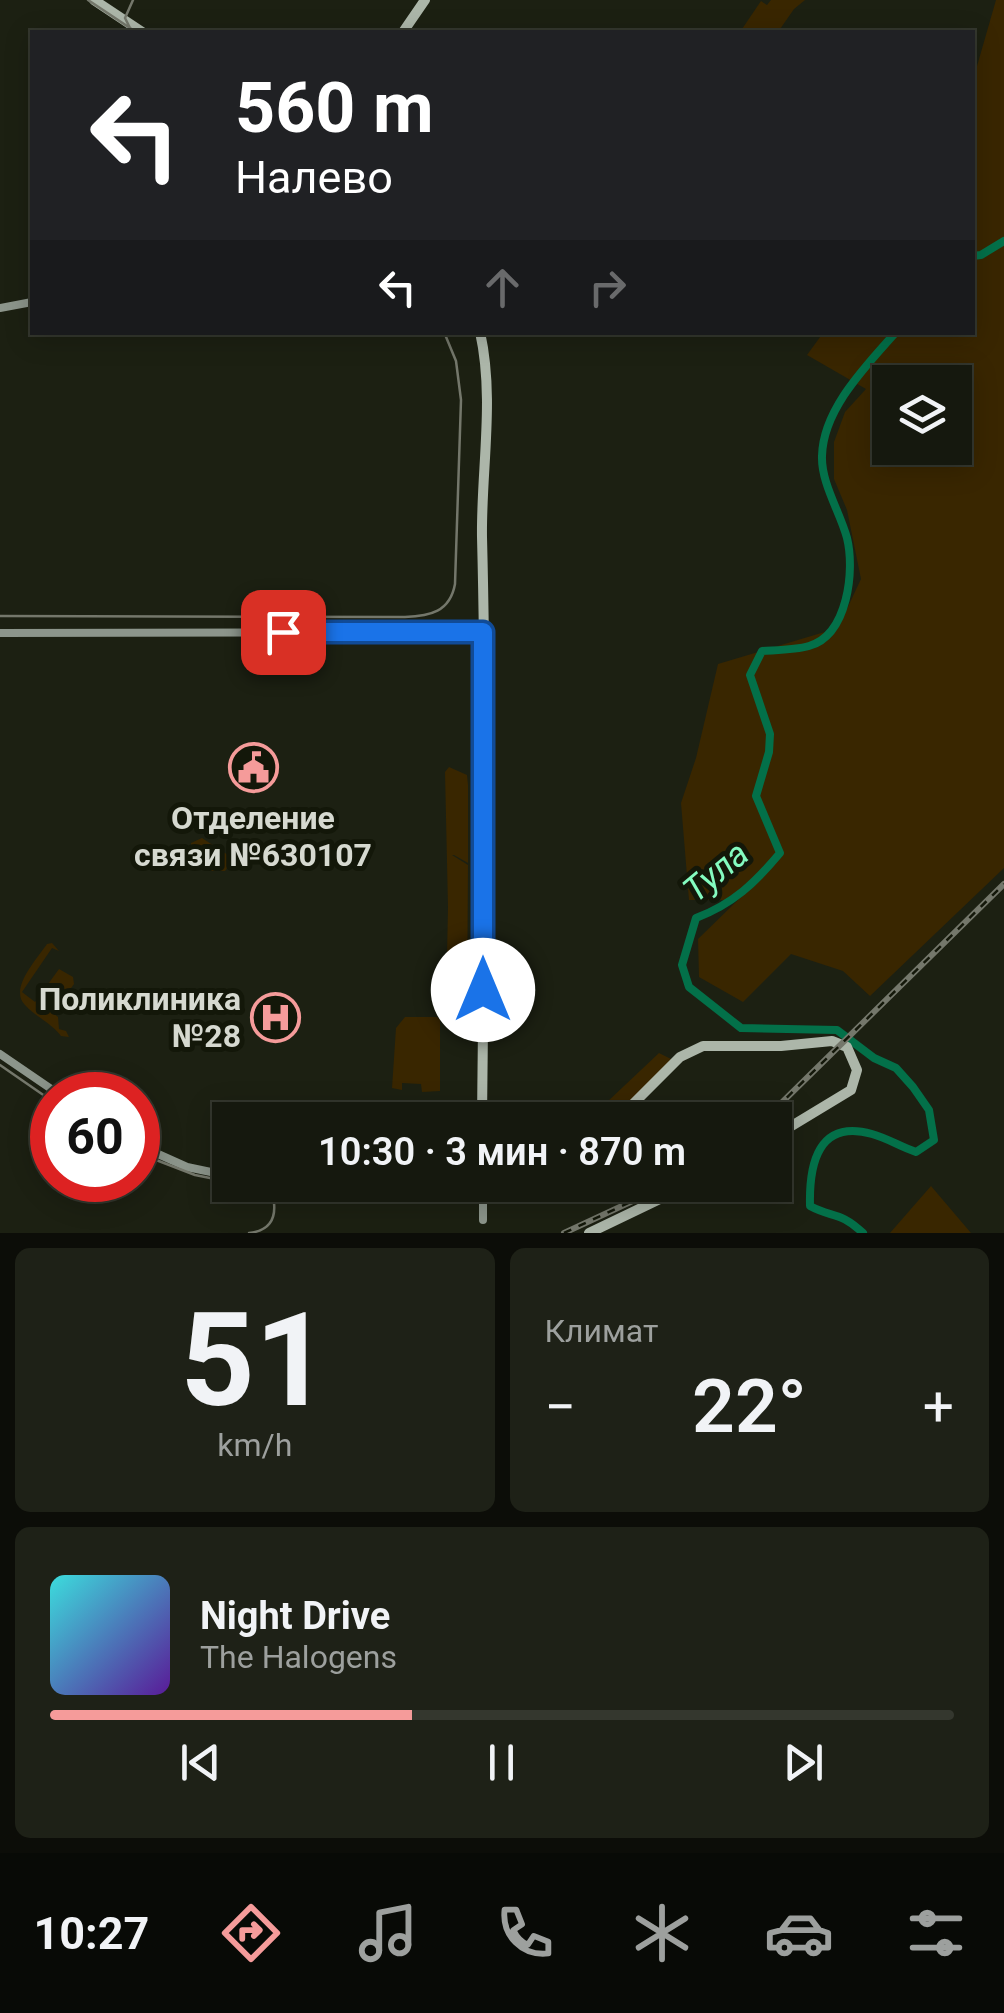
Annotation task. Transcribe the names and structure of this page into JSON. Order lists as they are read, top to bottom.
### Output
{
  "water": ["Тула"],
  "places": {
    "public building": ["Отделение связи №630107"],
    "hospital": ["Поликлиника №28"]
  },
  "page": {
    "turn": ["560 m", "Налево"],
    "limit": "60",
    "trip": "10:30 · 3 мин · 870 m",
    "tile": [
      ["51", "km/h"],
      "Климат"
    ],
    "heat": ["−", "22°", "+"],
    "song": ["Night Drive", "The Halogens"],
    "tabs": "10:27"
  }
}
